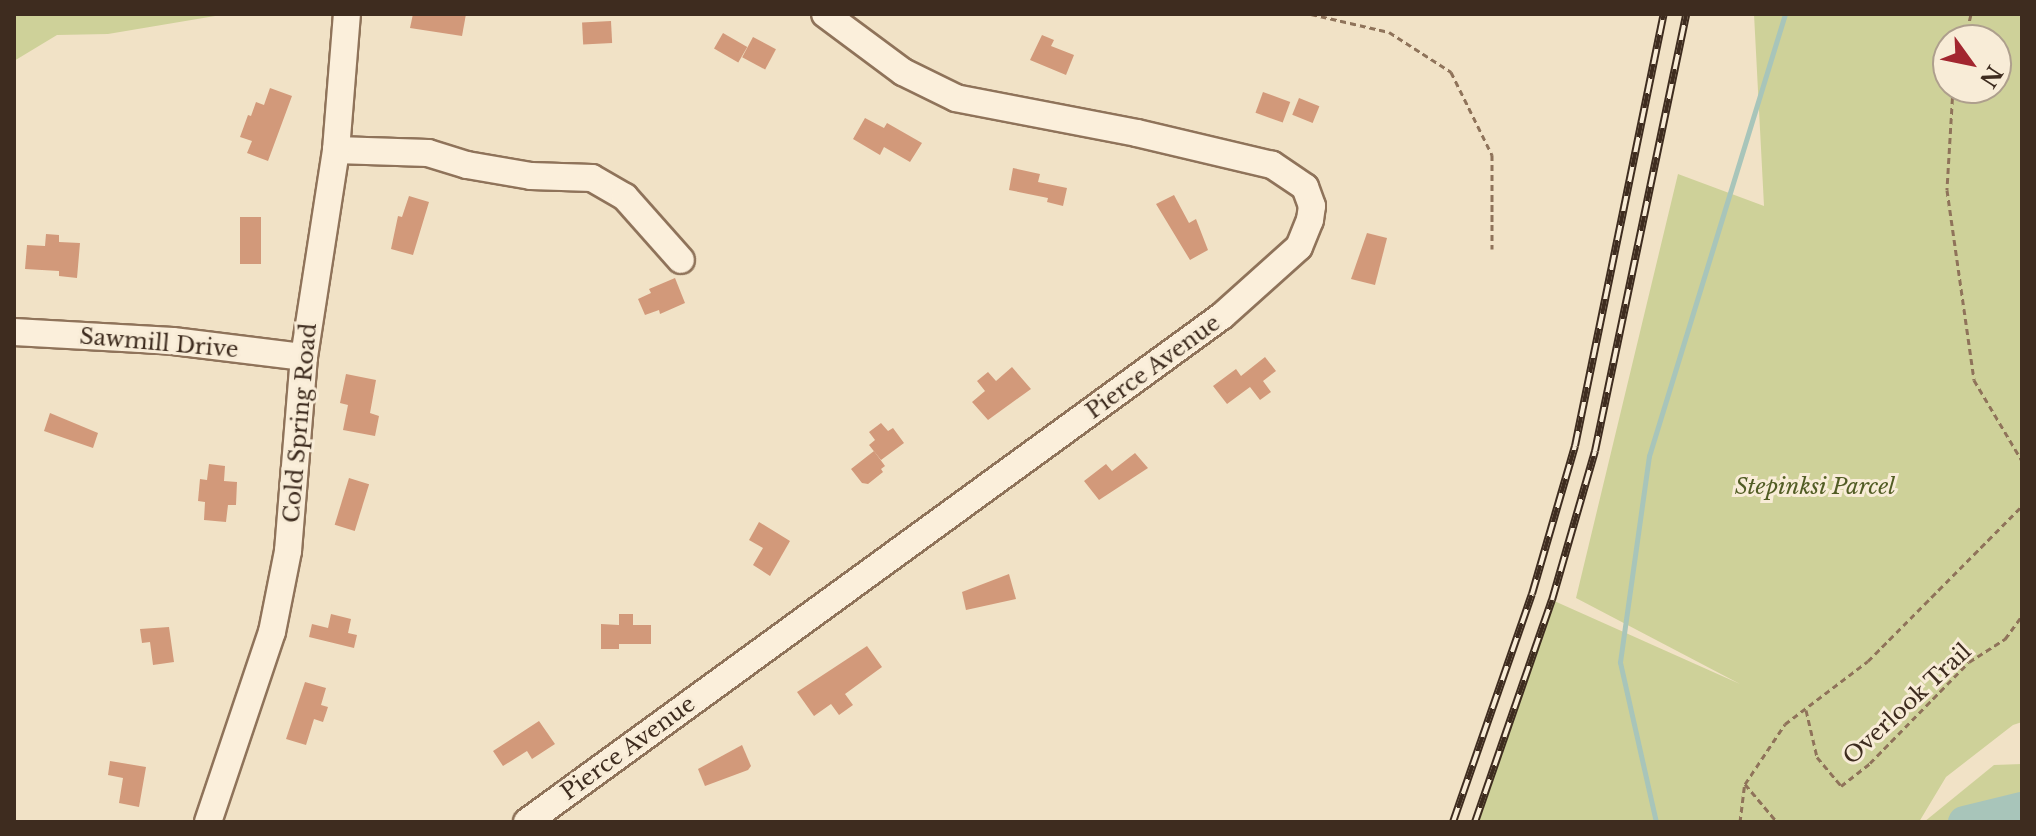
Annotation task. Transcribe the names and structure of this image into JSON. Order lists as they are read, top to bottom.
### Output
{
  "streets": {
    "street": ["Sawmill Drive", "Pierce Avenue", "Cold Spring Road"],
    "path": ["Overlook Trail"]
  },
  "crossings": [
    ["Sawmill Drive", "Cold Spring Road"]
  ],
  "parks": ["Stepinksi Parcel"],
  "north": "bottom right"
}
